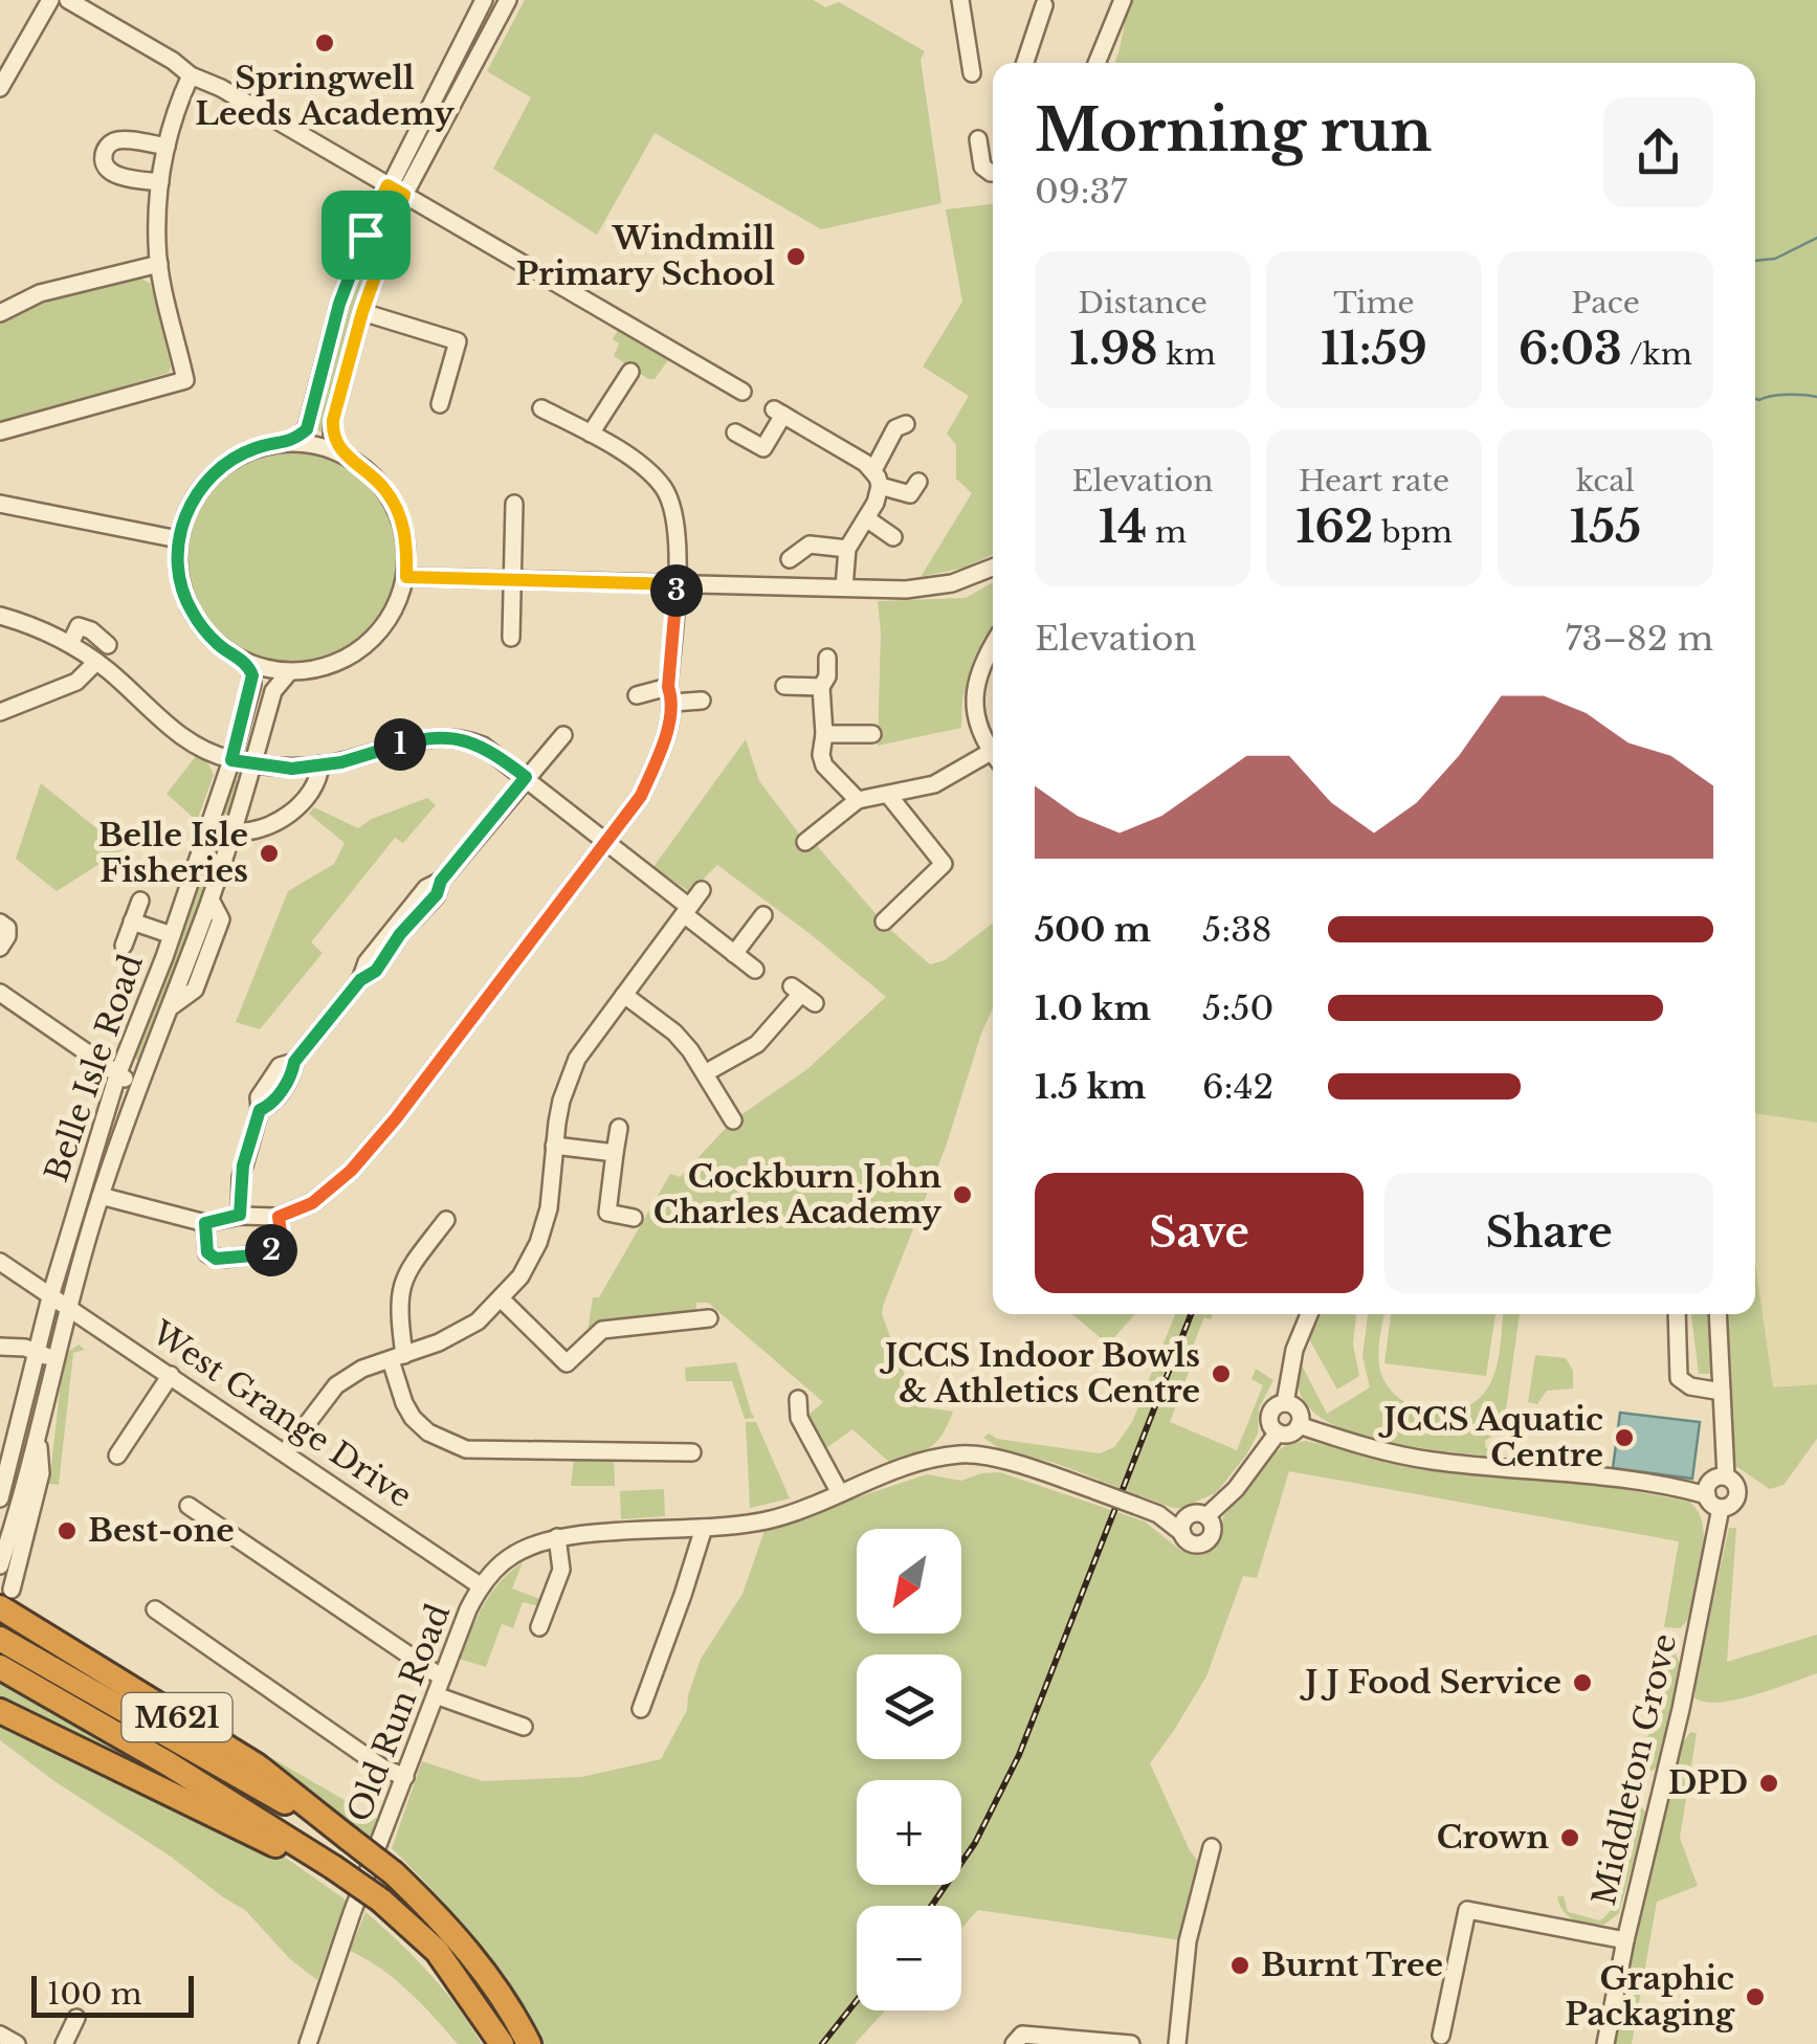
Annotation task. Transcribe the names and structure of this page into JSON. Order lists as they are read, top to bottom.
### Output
{
  "streets": {
    "highway": ["M621"],
    "street": [
      "Belle Isle Road",
      "West Grange Drive",
      "Old Run Road",
      "Middleton Grove"
    ]
  },
  "crossings": [
    ["Belle Isle Road", "West Grange Drive"],
    ["Belle Isle Road", "M621"],
    ["West Grange Drive", "Old Run Road"]
  ],
  "places": [
    "Springwell Leeds Academy",
    "Windmill Primary School",
    "Belle Isle Fisheries",
    "Cockburn John Charles Academy",
    "JCCS Indoor Bowls & Athletics Centre",
    "JCCS Aquatic Centre",
    "Best-one",
    "J J Food Service",
    "DPD",
    "Crown",
    "Burnt Tree",
    "Graphic Packaging"
  ],
  "scale_bar": "100 m",
  "north": "bottom left",
  "page": {
    "heading": ["Morning run", "09:37"],
    "stats": [
      ["Distance", "1.98 km"],
      ["Time", "11:59"],
      ["Pace", "6:03 /km"],
      ["Elevation", "14 m"],
      ["Heart rate", "162 bpm"],
      ["kcal", "155"]
    ],
    "pins": ["3", "1", "2"],
    "chart": ["Elevation", "73–82 m"],
    "list": [
      {
        "name": "500 m",
        "note": "5:38"
      },
      {
        "name": "1.0 km",
        "note": "5:50"
      },
      {
        "name": "1.5 km",
        "note": "6:42"
      }
    ],
    "buttons": ["Save", "Share"],
    "map_buttons": ["+", "−"],
    "scale": "100 m"
  }
}
